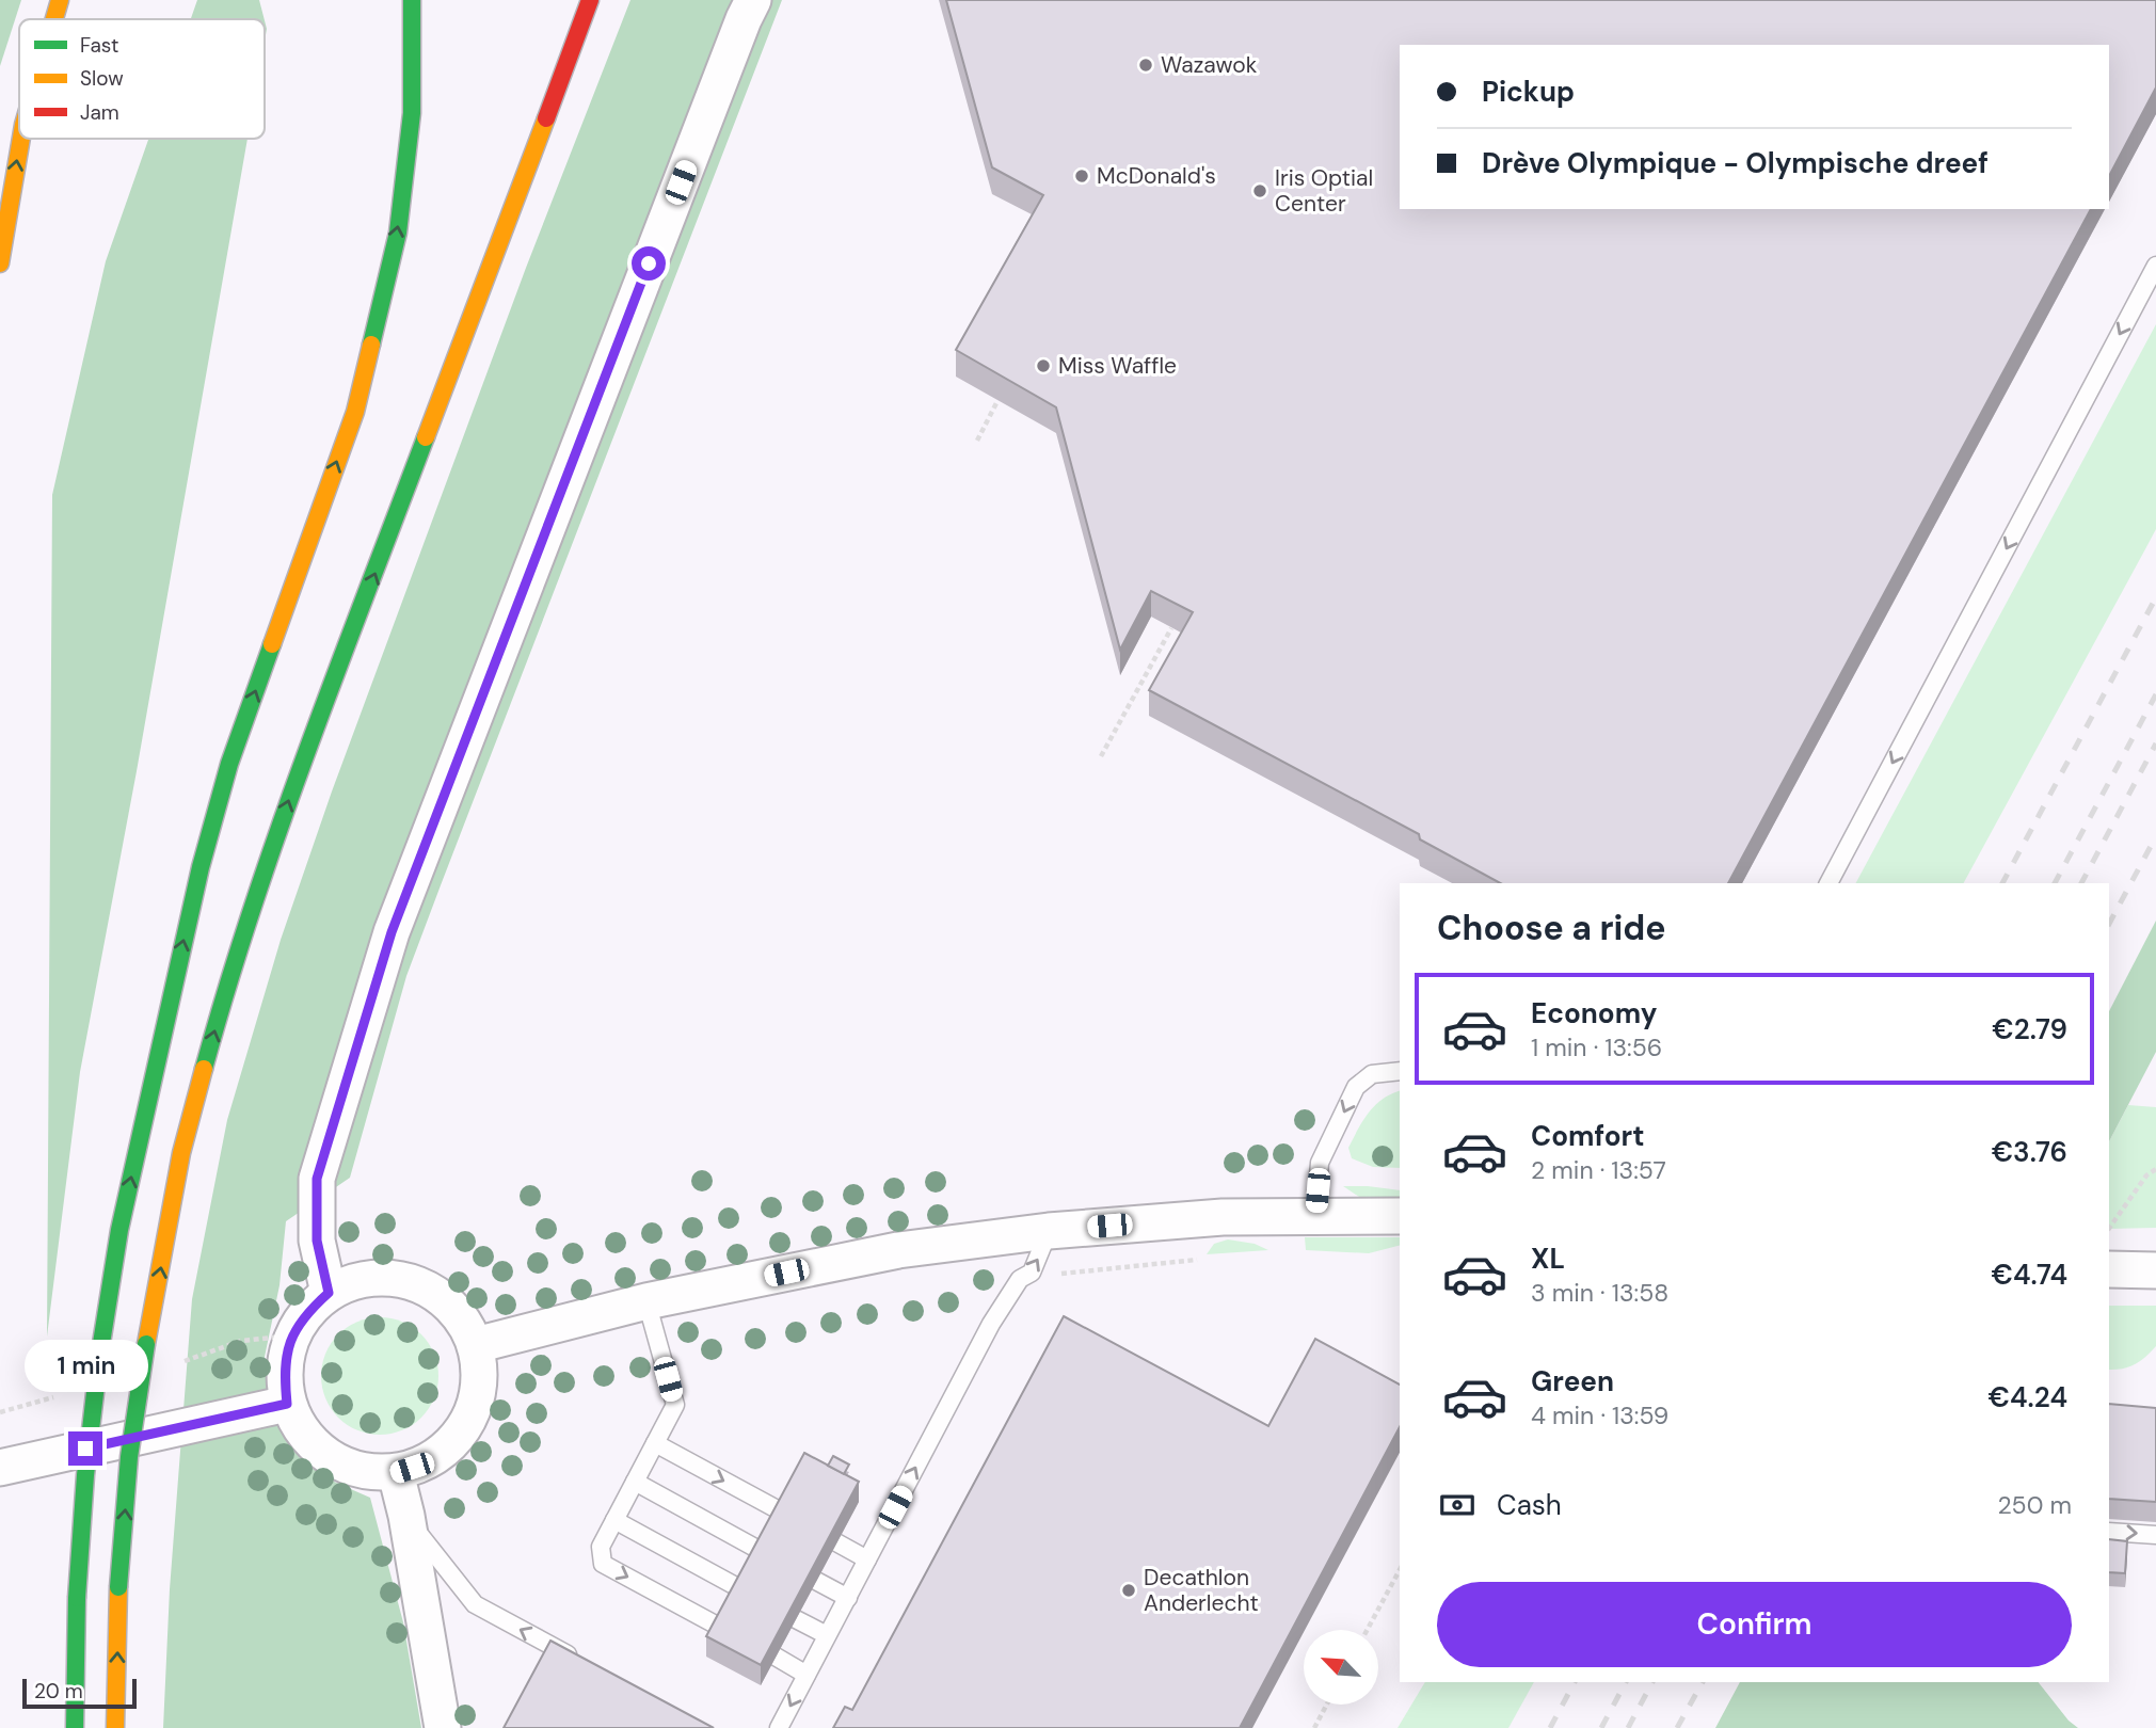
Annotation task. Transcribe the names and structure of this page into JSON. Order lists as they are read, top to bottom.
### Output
{
  "places": [
    "Wazawok",
    "McDonald's",
    "Iris Optial Center",
    "Miss Waffle",
    "Decathlon Anderlecht"
  ],
  "legend": ["Fast", "Slow", "Jam"],
  "scale_bar": "20 m",
  "north": "top left",
  "page": {
    "banner": ["Pickup", "Drève Olympique - Olympische dreef"],
    "heading": "Choose a ride",
    "list": [
      {
        "name": "Economy",
        "note": "1 min · 13:56",
        "value": "€2.79"
      },
      {
        "name": "Comfort",
        "note": "2 min · 13:57",
        "value": "€3.76"
      },
      {
        "name": "XL",
        "note": "3 min · 13:58",
        "value": "€4.74"
      },
      {
        "name": "Green",
        "note": "4 min · 13:59",
        "value": "€4.24"
      }
    ],
    "bubble": "1 min",
    "pay": ["Cash", "250 m"],
    "buttons": "Confirm",
    "scale": "20 m"
  }
}
